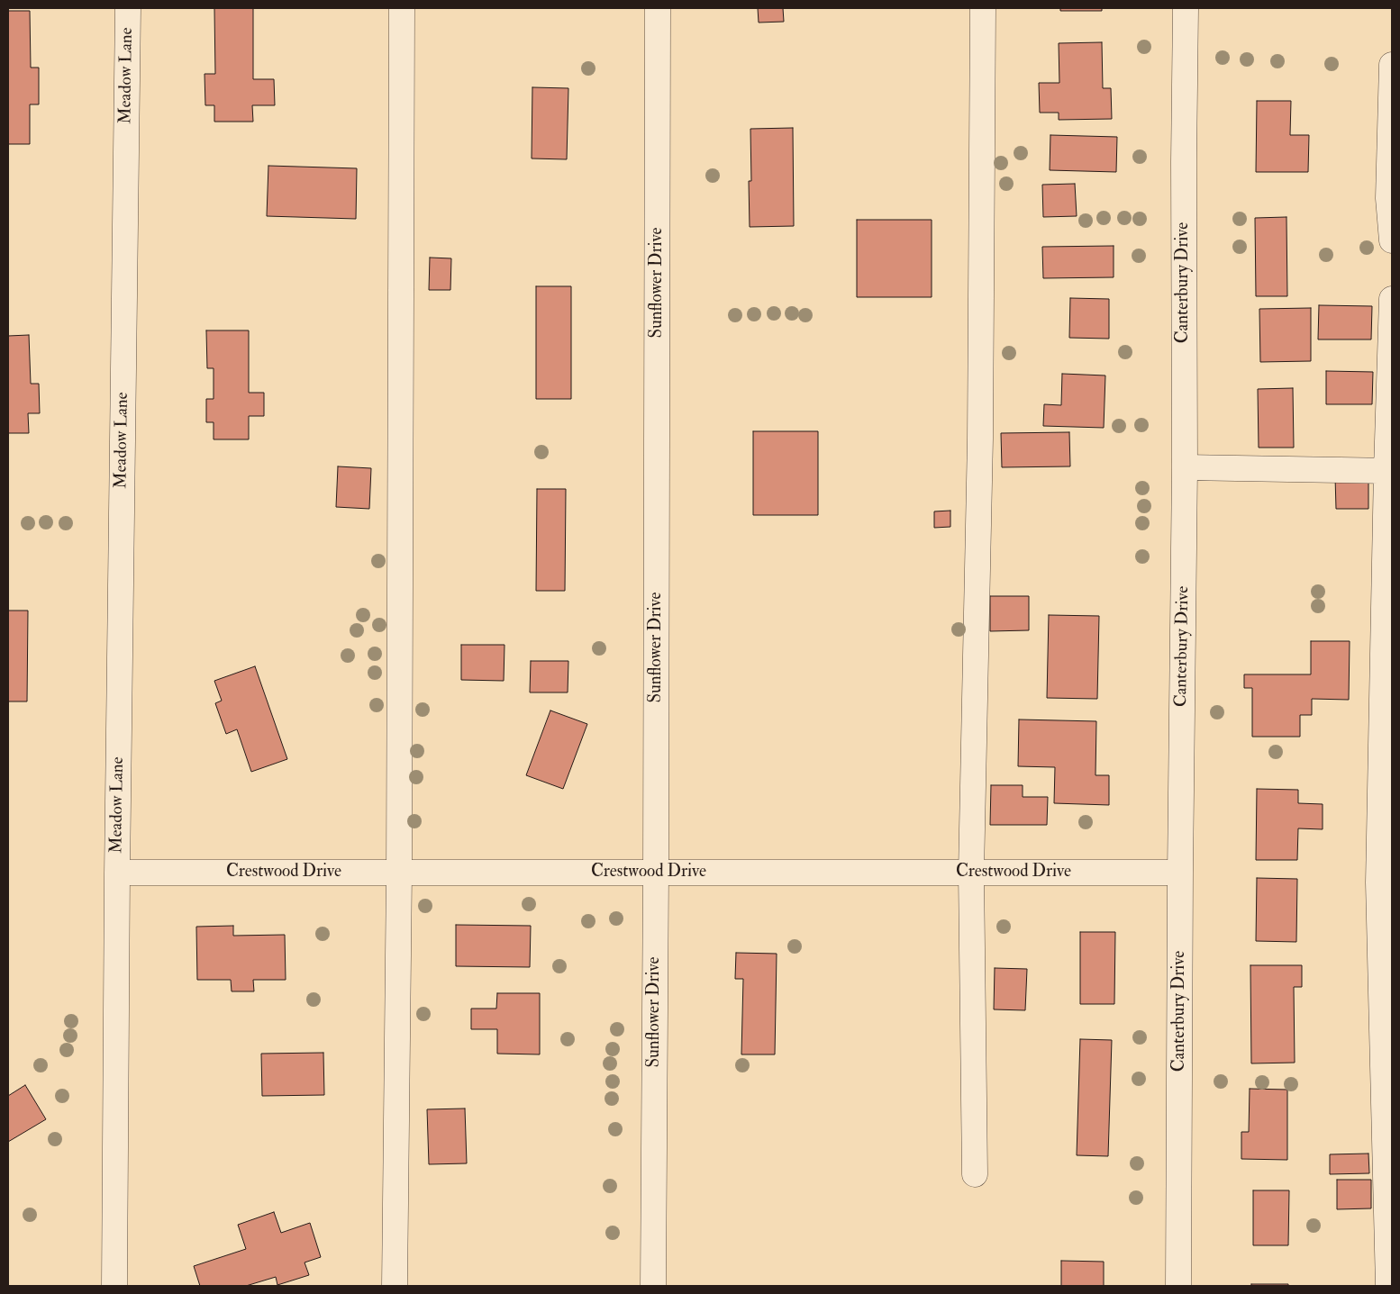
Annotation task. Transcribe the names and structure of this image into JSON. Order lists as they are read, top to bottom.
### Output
{
  "streets": {
    "street": [
      "Meadow Lane",
      "Sunflower Drive",
      "Canterbury Drive",
      "Crestwood Drive"
    ]
  },
  "crossings": [
    ["Meadow Lane", "Crestwood Drive"],
    ["Sunflower Drive", "Crestwood Drive"],
    ["Canterbury Drive", "Crestwood Drive"]
  ]
}
